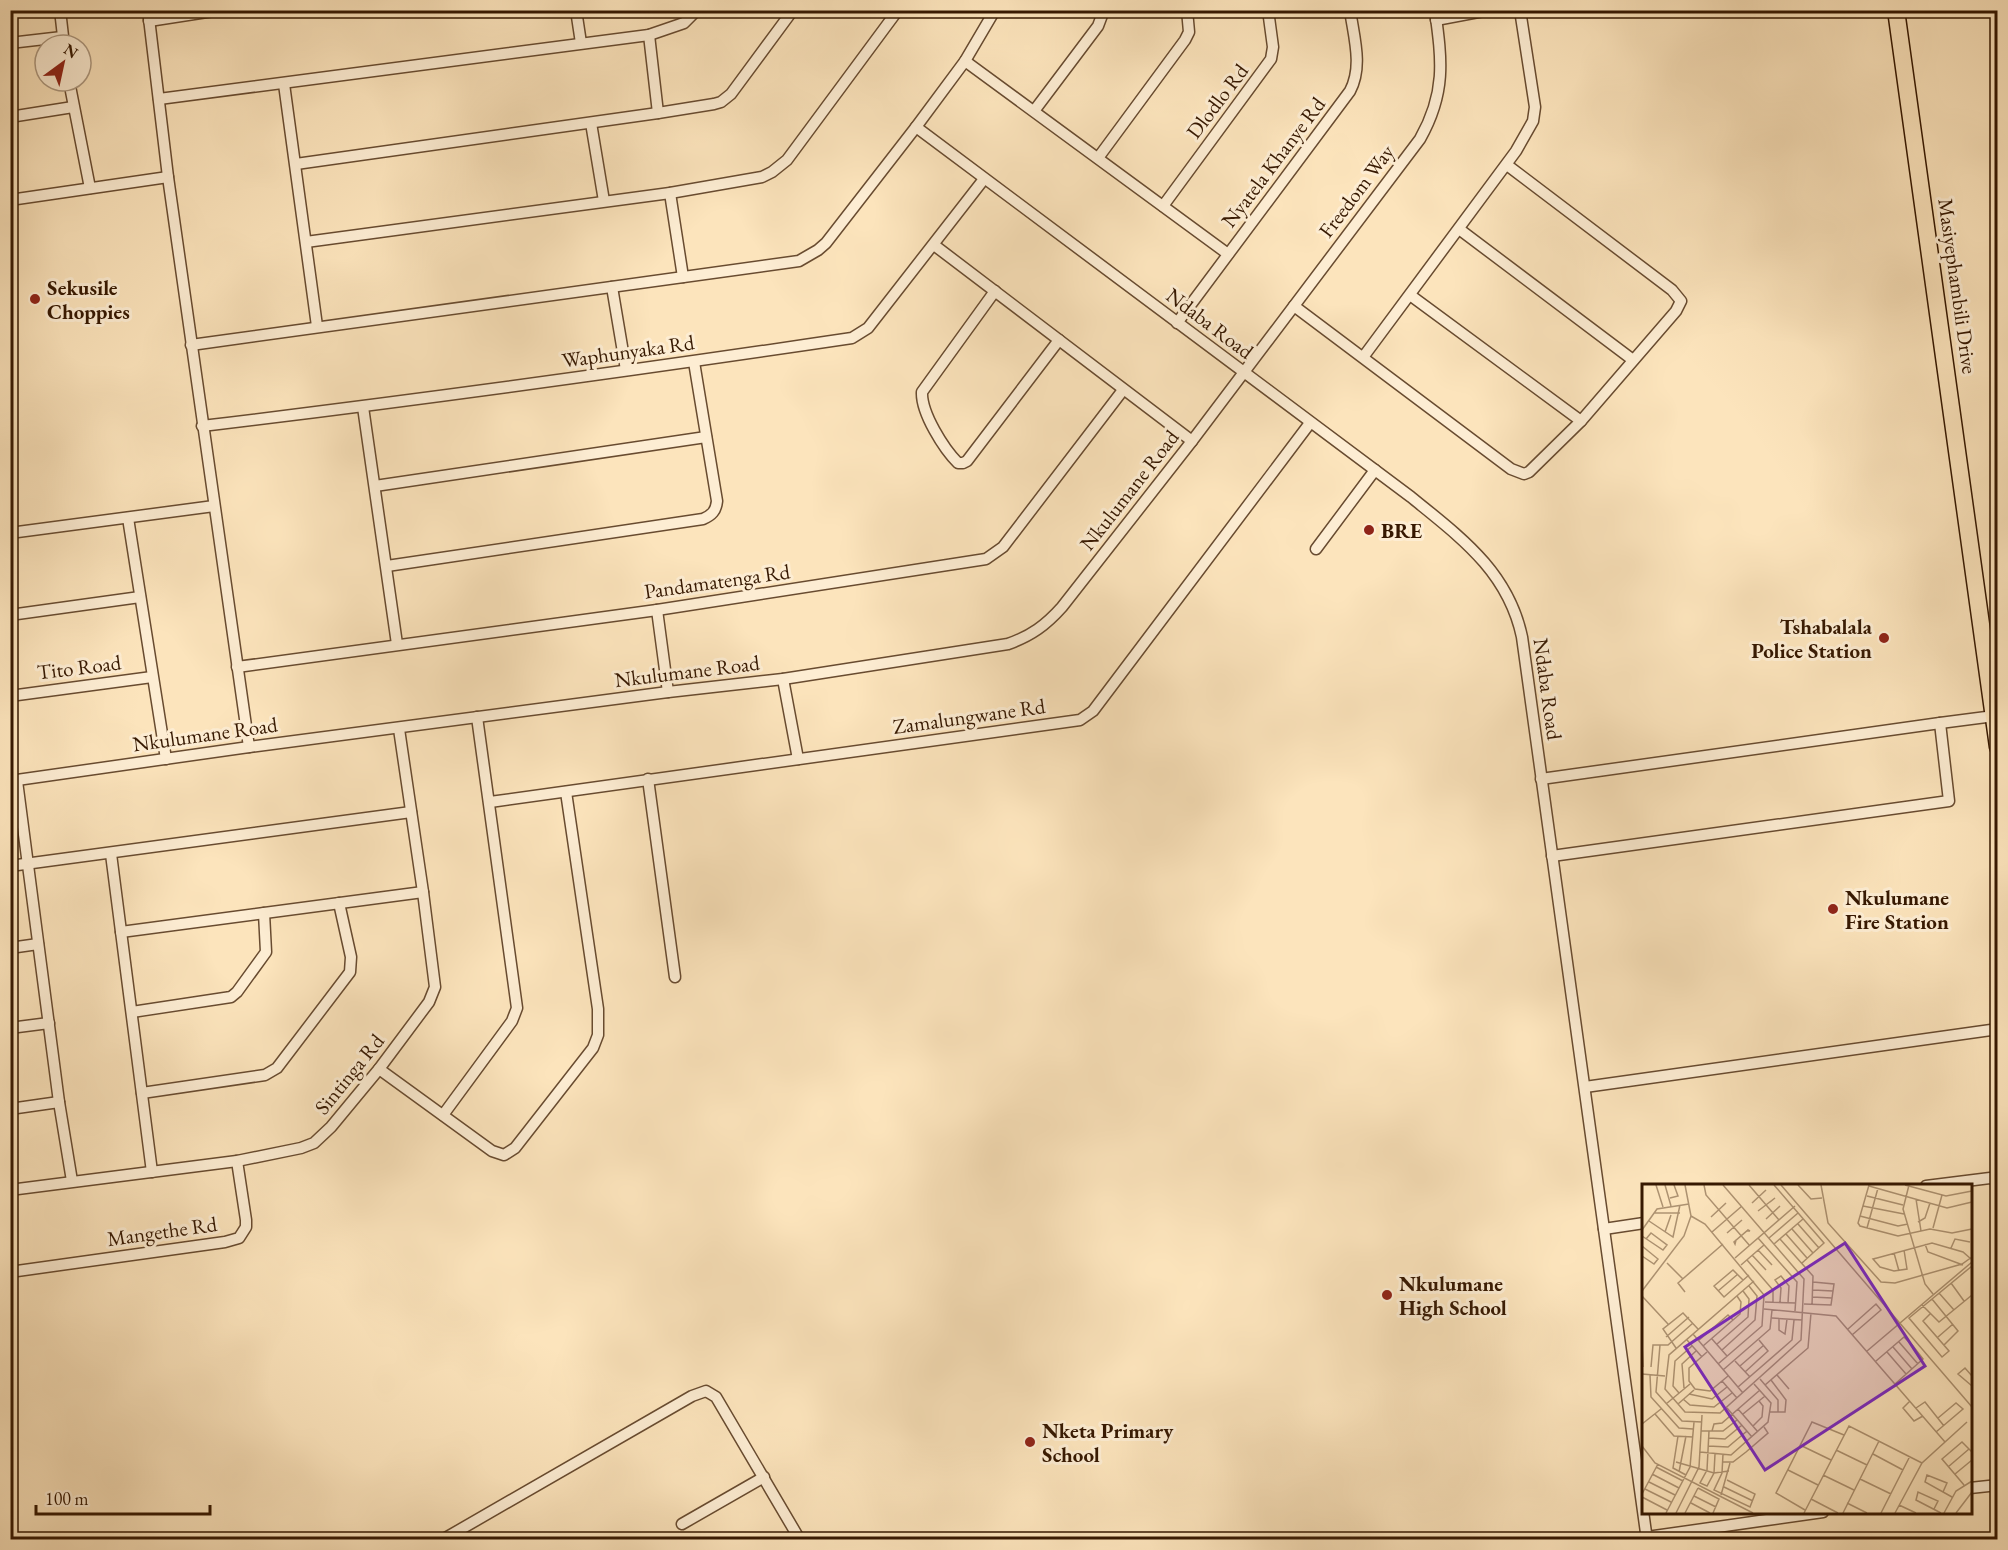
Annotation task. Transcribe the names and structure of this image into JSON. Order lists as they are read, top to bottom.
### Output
{
  "streets": {
    "main road": ["Masiyephambili Drive"],
    "street": [
      "Dlodlo Rd",
      "Nyatela Khanye Rd",
      "Freedom Way",
      "Ndaba Road",
      "Waphunyaka Rd",
      "Nkulumane Road",
      "Pandamatenga Rd",
      "Tito Road",
      "Zamalungwane Rd",
      "Sintinga Rd",
      "Mangethe Rd"
    ]
  },
  "crossings": [
    ["Nyatela Khanye Rd", "Ndaba Road"],
    ["Freedom Way", "Ndaba Road"],
    ["Freedom Way", "Nkulumane Road"],
    ["Ndaba Road", "Waphunyaka Rd"],
    ["Ndaba Road", "Nkulumane Road"],
    ["Ndaba Road", "Zamalungwane Rd"],
    ["Nkulumane Road", "Sintinga Rd"],
    ["Sintinga Rd", "Mangethe Rd"]
  ],
  "places": [
    "Sekusile Choppies",
    "BRE",
    "Tshabalala Police Station",
    "Nkulumane Fire Station",
    "Nkulumane High School",
    "Nketa Primary School"
  ],
  "scale_bar": "100 m",
  "north": "top right"
}
